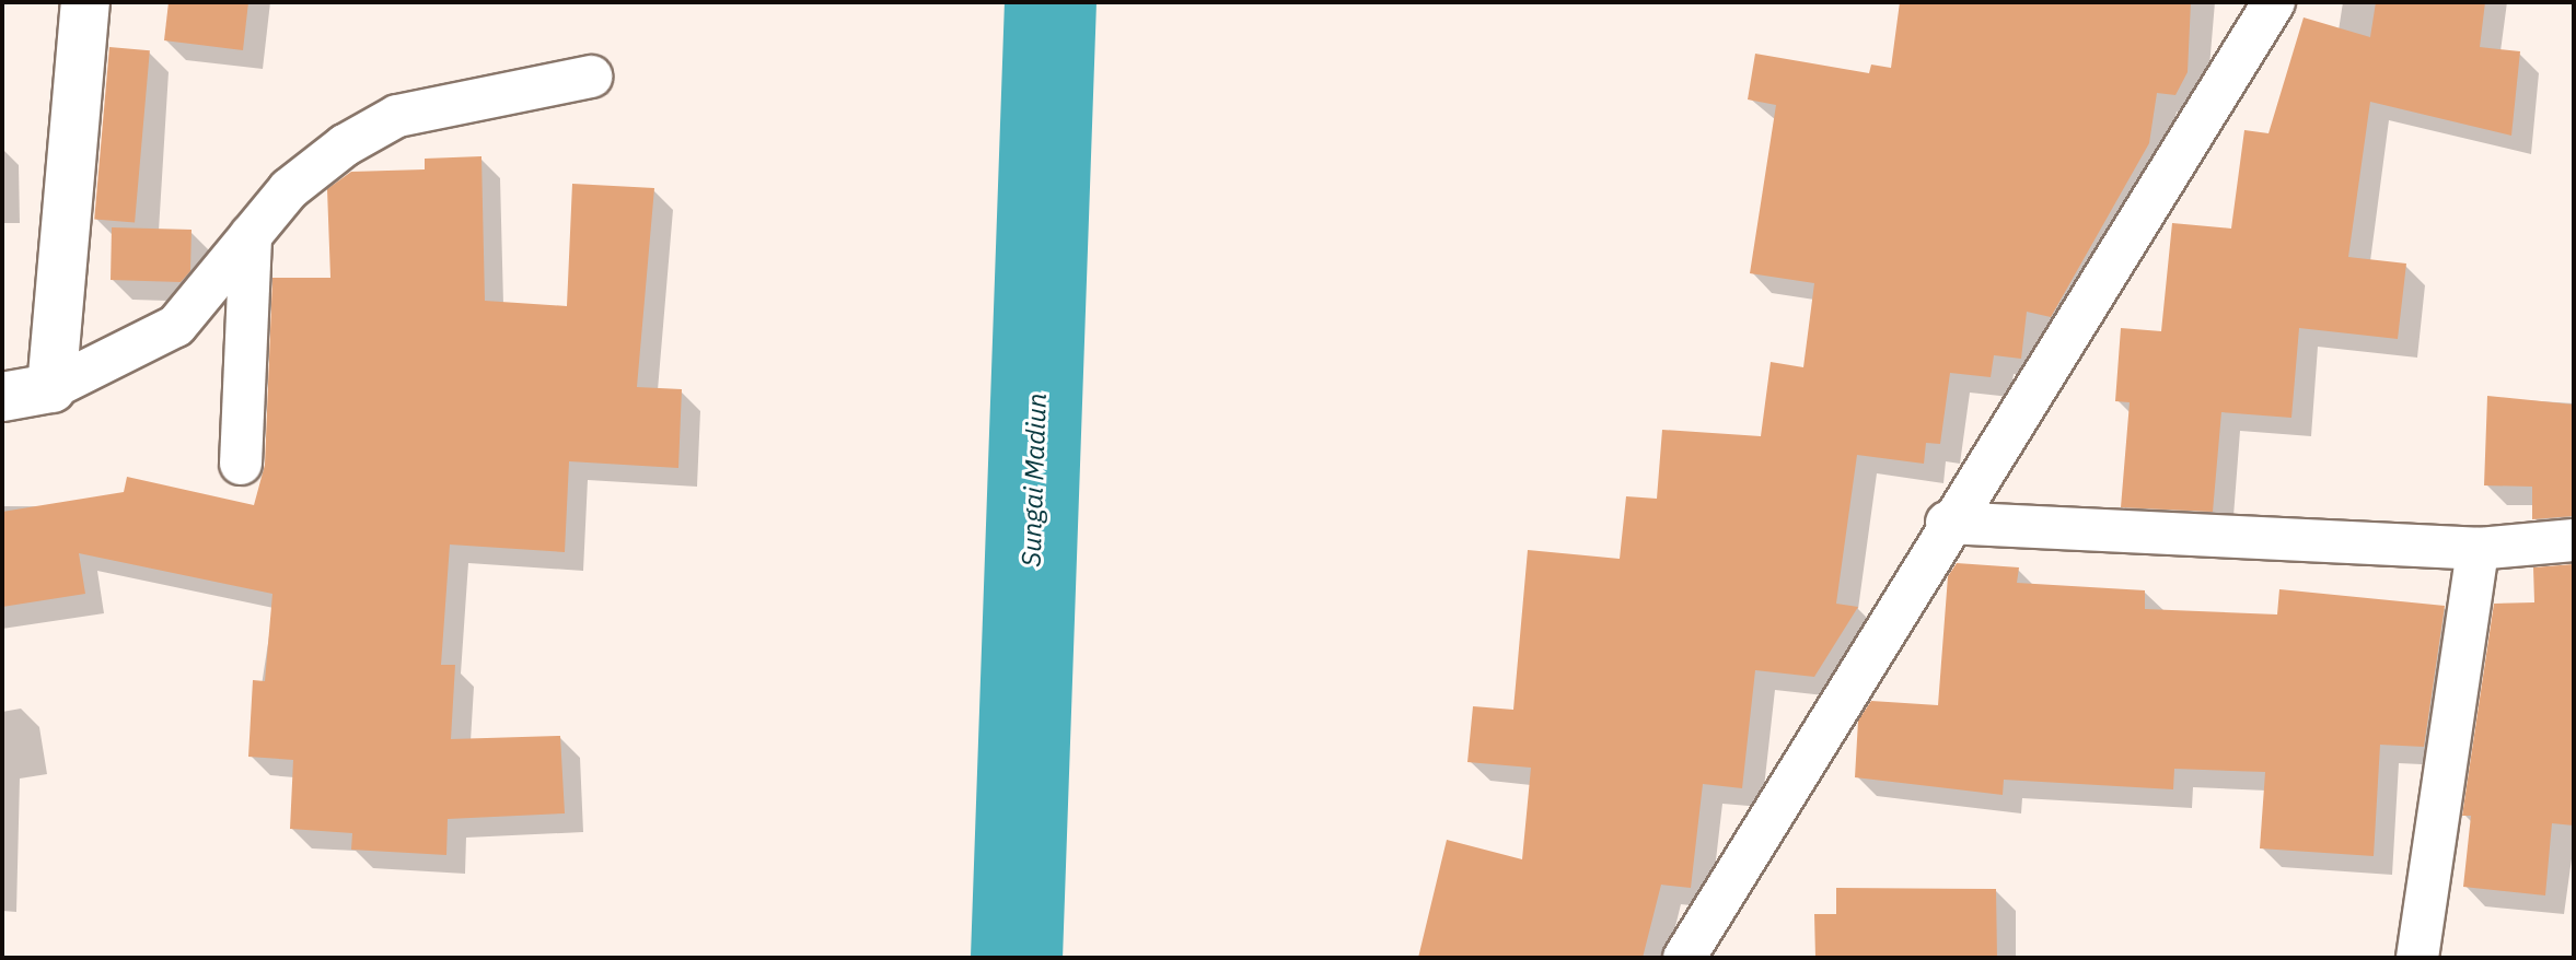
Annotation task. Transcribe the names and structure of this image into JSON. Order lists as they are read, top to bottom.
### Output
{
  "water": ["Sungai Madiun"]
}
